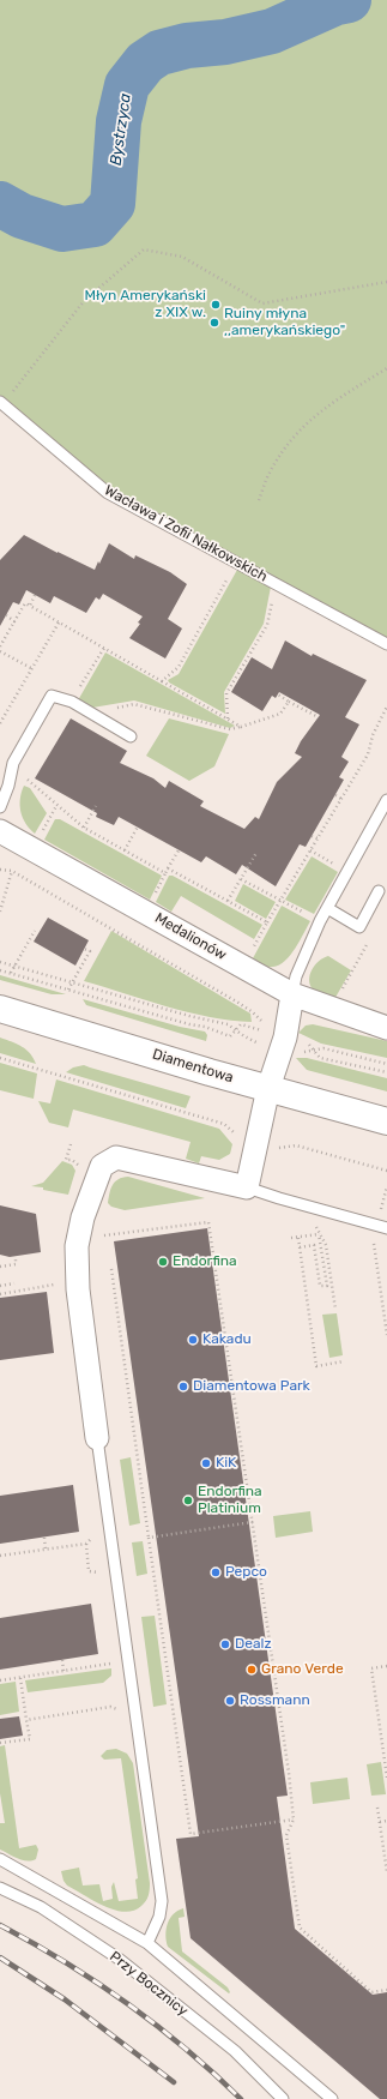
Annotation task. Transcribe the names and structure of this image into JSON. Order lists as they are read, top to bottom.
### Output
{
  "streets": {
    "street": ["Medalionów", "Diamentowa"],
    "lane": ["Wacława i Zofii Nałkowskich", "Przy Bocznicy"]
  },
  "water": ["Bystrzyca"],
  "places": [
    "Młyn Amerykański z XIX w.",
    "Ruiny młyna ,,amerykańskiego\"",
    "Endorfina",
    "Kakadu",
    "Diamentowa Park",
    "KiK",
    "Endorfina Platinium",
    "Pepco",
    "Dealz",
    "Grano Verde",
    "Rossmann"
  ]
}
